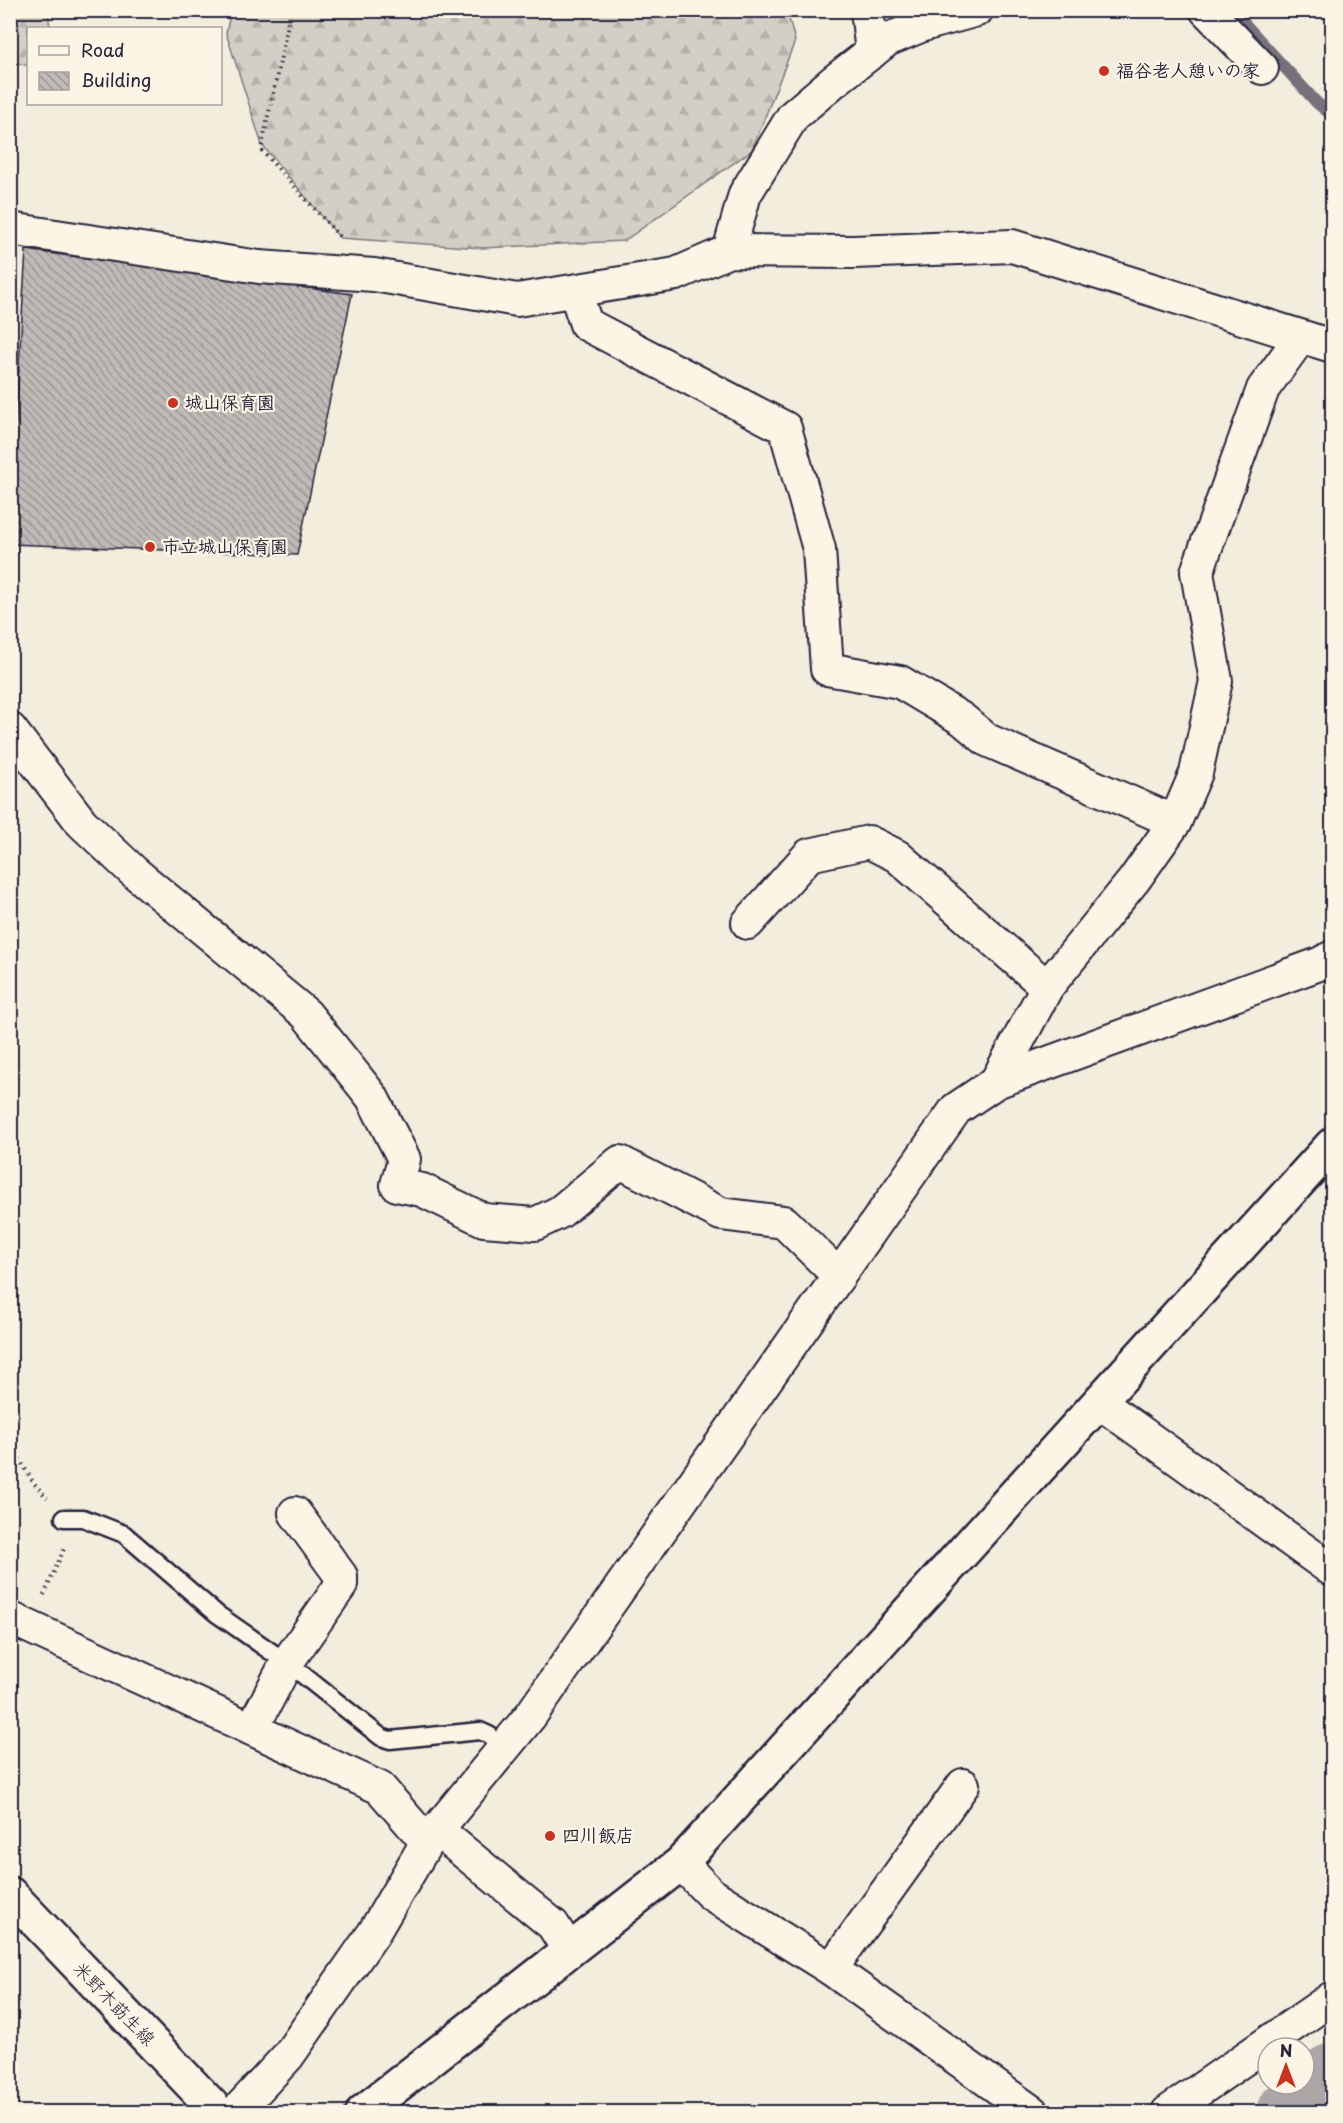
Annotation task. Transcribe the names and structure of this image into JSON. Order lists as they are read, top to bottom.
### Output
{
  "streets": {
    "street": ["米野木莇生線"]
  },
  "places": [
    "福谷老人憩いの家",
    "城山保育園",
    "市立城山保育園",
    "四川飯店"
  ],
  "legend": ["Road", "Building"],
  "north": "top"
}
